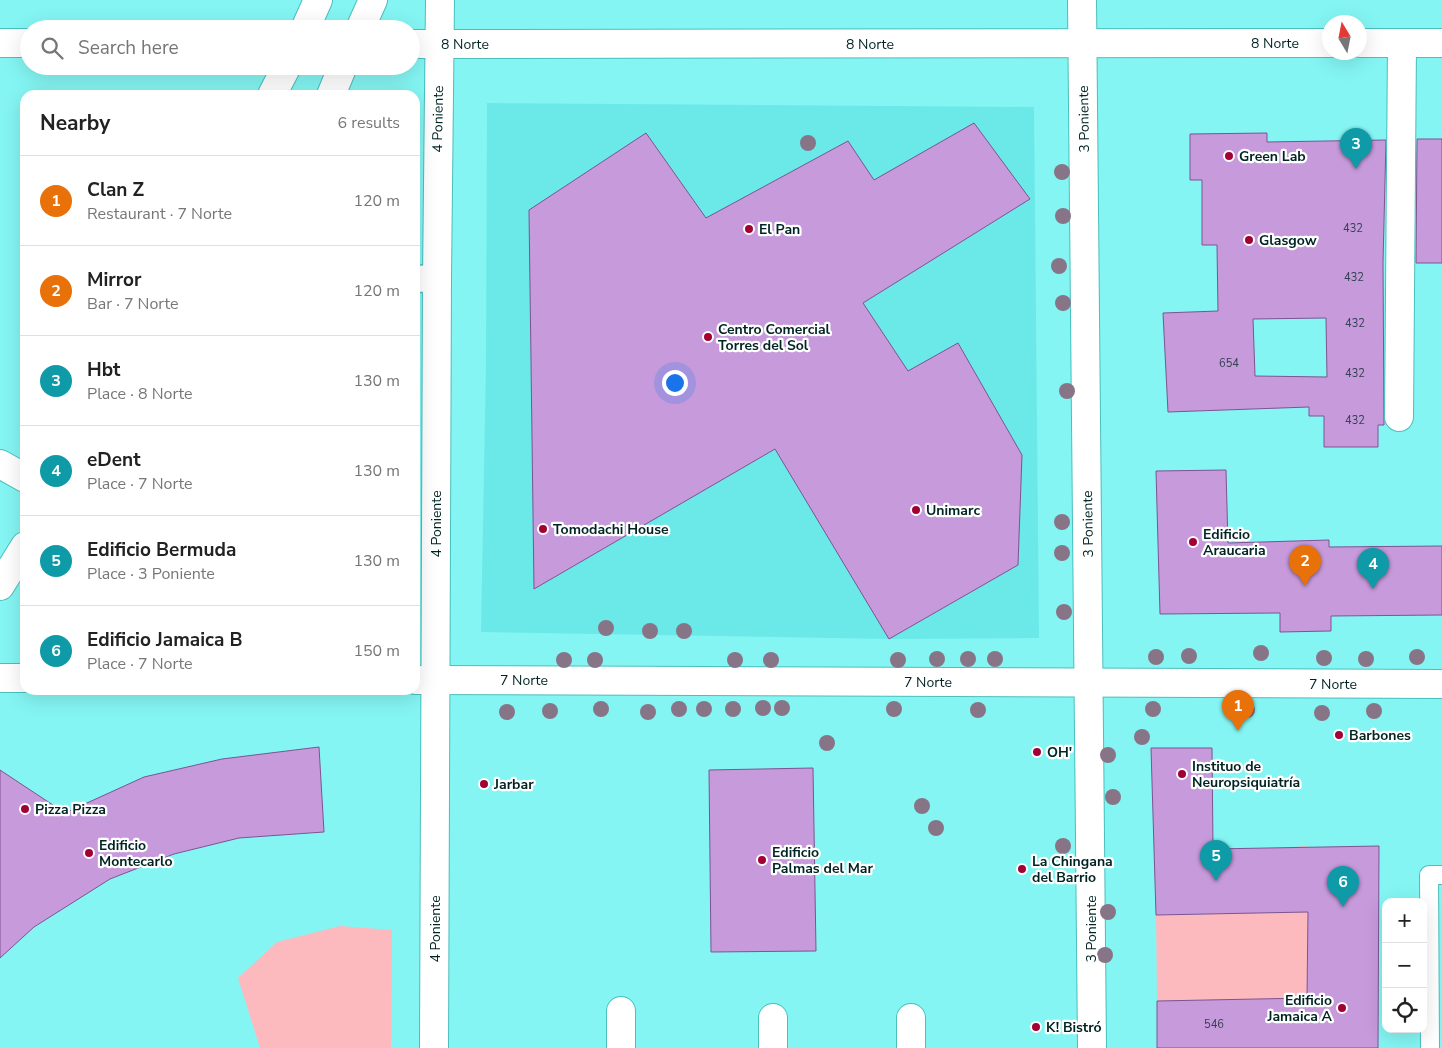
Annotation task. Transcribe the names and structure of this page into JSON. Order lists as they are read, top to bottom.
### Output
{
  "streets": {
    "street": [
      "8 Norte",
      "4 Poniente",
      "3 Poniente",
      "7 Norte"
    ]
  },
  "crossings": [
    ["8 Norte", "4 Poniente"],
    ["8 Norte", "3 Poniente"],
    ["4 Poniente", "7 Norte"],
    ["3 Poniente", "7 Norte"]
  ],
  "places": [
    "Green Lab",
    "El Pan",
    "Glasgow",
    "Centro Comercial Torres del Sol",
    "Unimarc",
    "Tomodachi House",
    "Edificio Araucaria",
    "Barbones",
    "OH'",
    "Instituo de Neuropsiquiatría",
    "Jarbar",
    "Pizza Pizza",
    "Edificio Montecarlo",
    "Edificio Palmas del Mar",
    "La Chingana del Barrio",
    "Edificio Jamaica A",
    "K! Bistró"
  ],
  "house_numbers": [
    "432",
    "432",
    "432",
    "654",
    "432",
    "432",
    "546"
  ],
  "north": "top",
  "page": {
    "search": "Search here",
    "heading": ["Nearby", "6 results"],
    "pins": [
      "3",
      "2",
      "4",
      "1",
      "5",
      "6"
    ],
    "list": [
      {
        "mark": "1",
        "name": "Clan Z",
        "note": "Restaurant · 7 Norte",
        "value": "120 m"
      },
      {
        "mark": "2",
        "name": "Mirror",
        "note": "Bar · 7 Norte",
        "value": "120 m"
      },
      {
        "mark": "3",
        "name": "Hbt",
        "note": "Place · 8 Norte",
        "value": "130 m"
      },
      {
        "mark": "4",
        "name": "eDent",
        "note": "Place · 7 Norte",
        "value": "130 m"
      },
      {
        "mark": "5",
        "name": "Edificio Bermuda",
        "note": "Place · 3 Poniente",
        "value": "130 m"
      },
      {
        "mark": "6",
        "name": "Edificio Jamaica B",
        "note": "Place · 7 Norte",
        "value": "150 m"
      }
    ],
    "map_buttons": ["+", "−"]
  }
}
